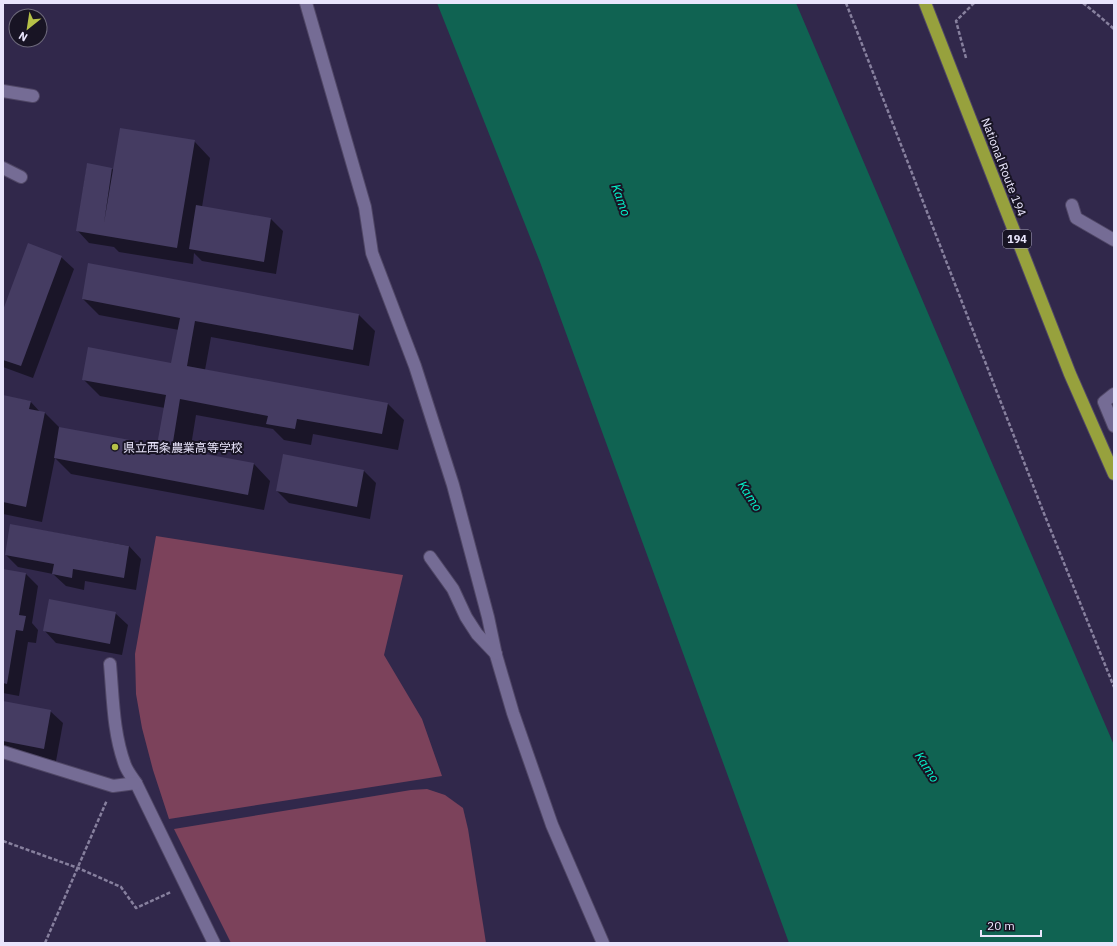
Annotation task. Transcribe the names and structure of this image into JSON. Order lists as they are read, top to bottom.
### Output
{
  "streets": {
    "highway": ["National Route 194", "194"]
  },
  "water": ["Kamo"],
  "places": ["県立西条農業高等学校"],
  "scale_bar": "20 m",
  "north": "bottom left"
}
